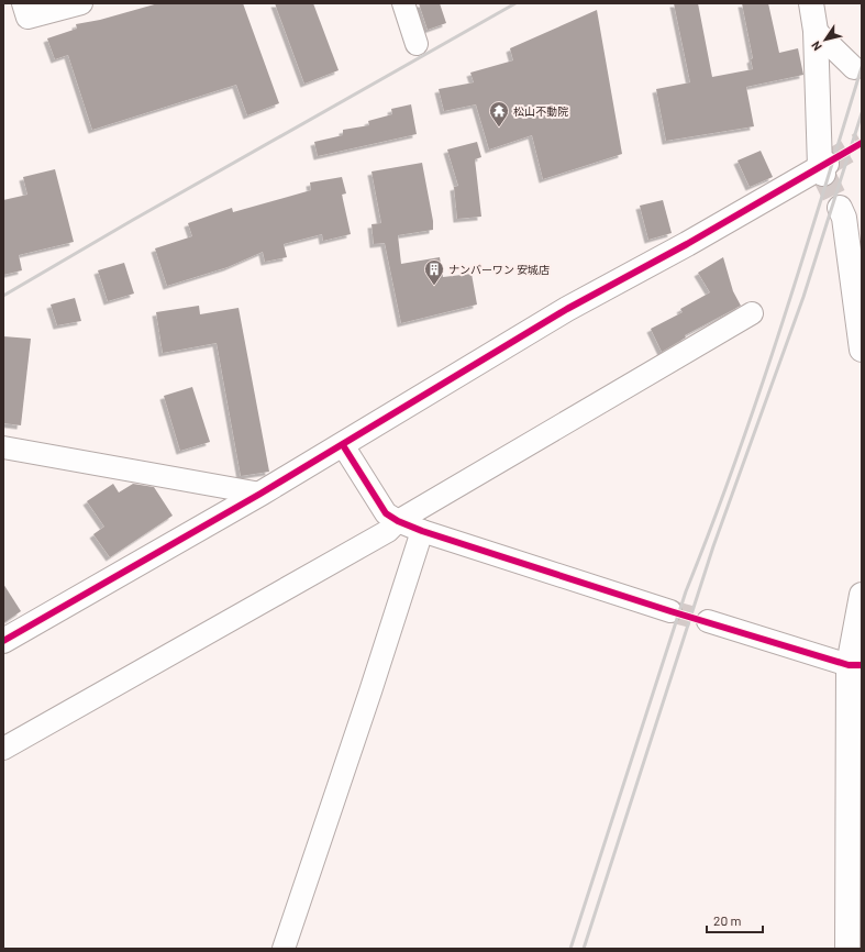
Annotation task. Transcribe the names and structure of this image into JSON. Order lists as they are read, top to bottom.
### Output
{
  "places": {
    "temple": ["松山不動院"],
    "building": ["ナンバーワン 安城店"]
  },
  "scale_bar": "20 m",
  "north": "bottom left"
}
